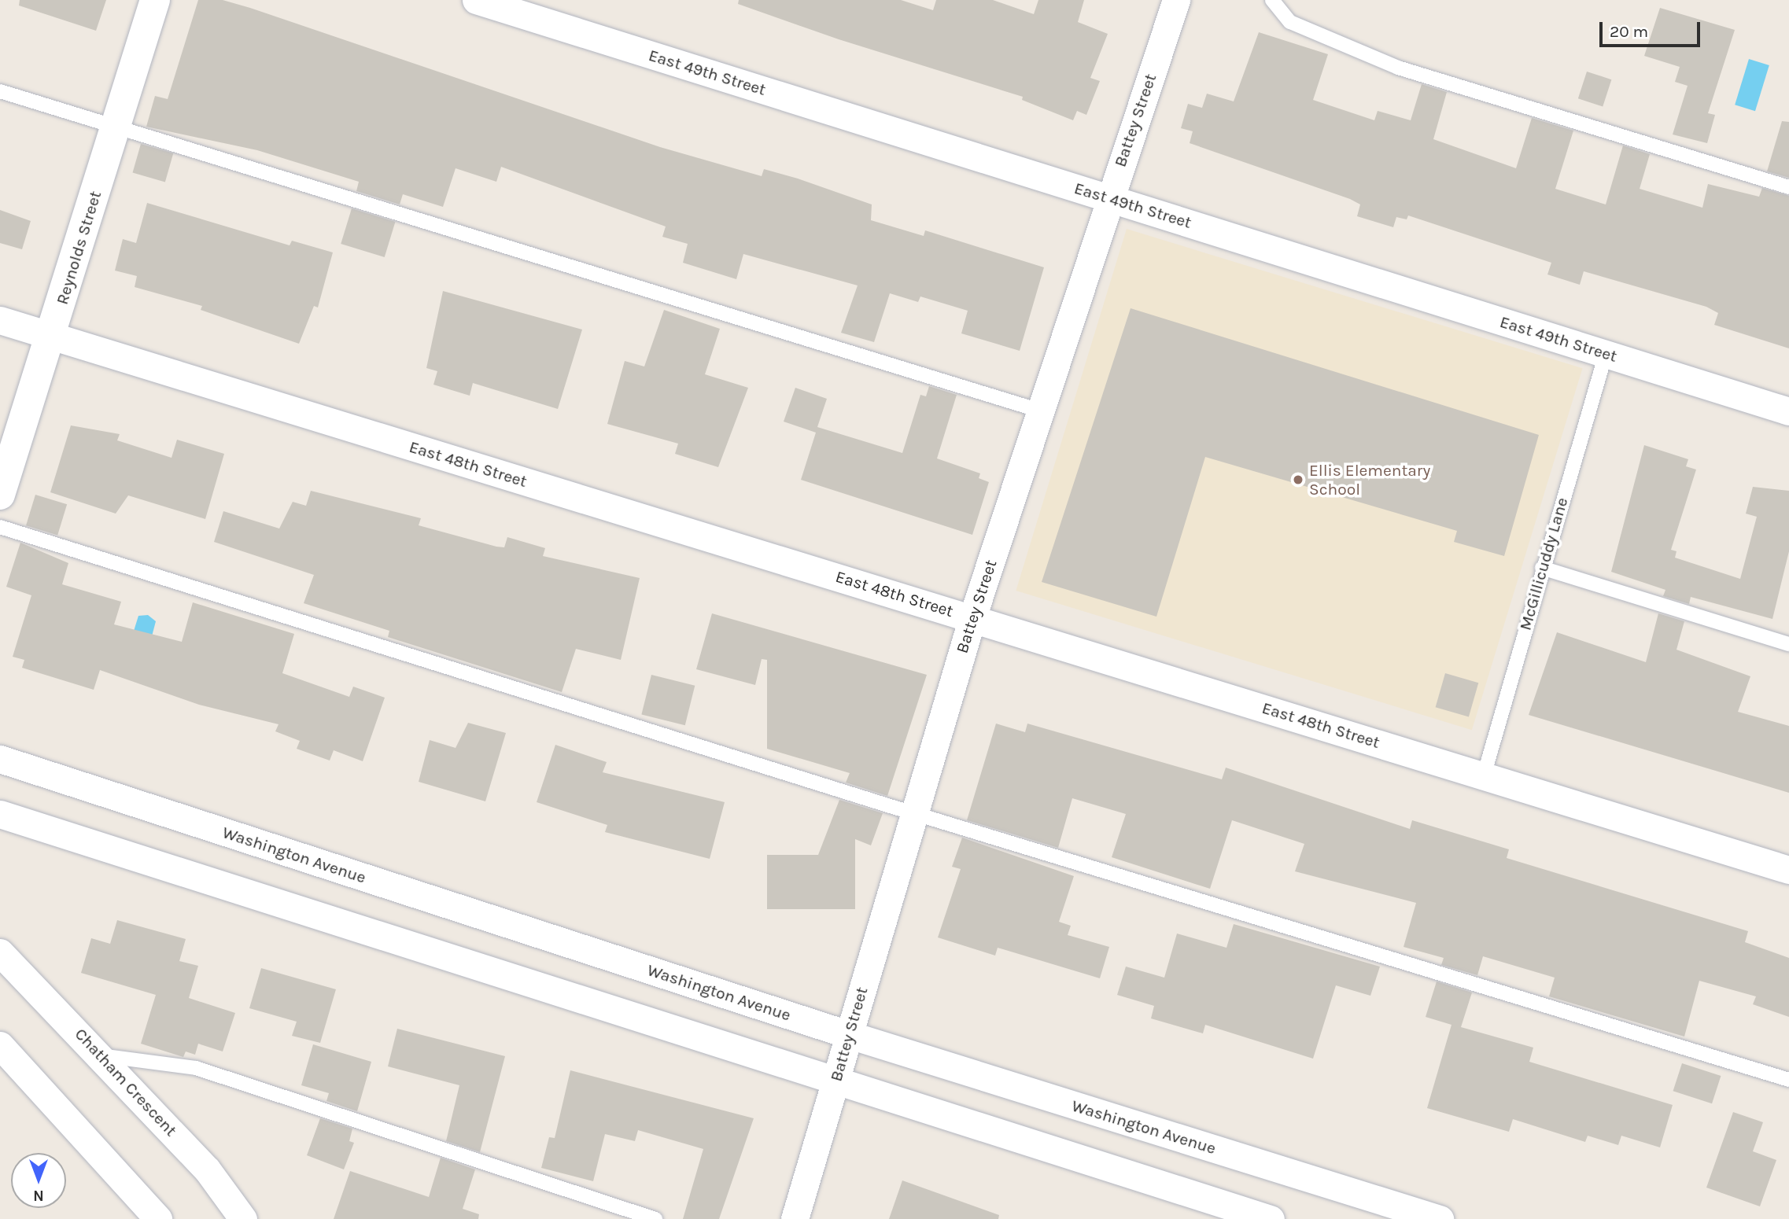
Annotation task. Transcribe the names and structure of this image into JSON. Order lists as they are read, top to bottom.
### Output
{
  "streets": {
    "street": [
      "East 49th Street",
      "Battey Street",
      "Reynolds Street",
      "East 48th Street",
      "Washington Avenue",
      "Chatham Crescent"
    ],
    "lane": ["McGillicuddy Lane"]
  },
  "crossings": [
    ["East 49th Street", "Battey Street"],
    ["East 49th Street", "McGillicuddy Lane"],
    ["Battey Street", "East 48th Street"],
    ["Battey Street", "Washington Avenue"],
    ["Reynolds Street", "East 48th Street"],
    ["East 48th Street", "McGillicuddy Lane"]
  ],
  "places": ["Ellis Elementary School"],
  "scale_bar": "20 m",
  "north": "bottom"
}
